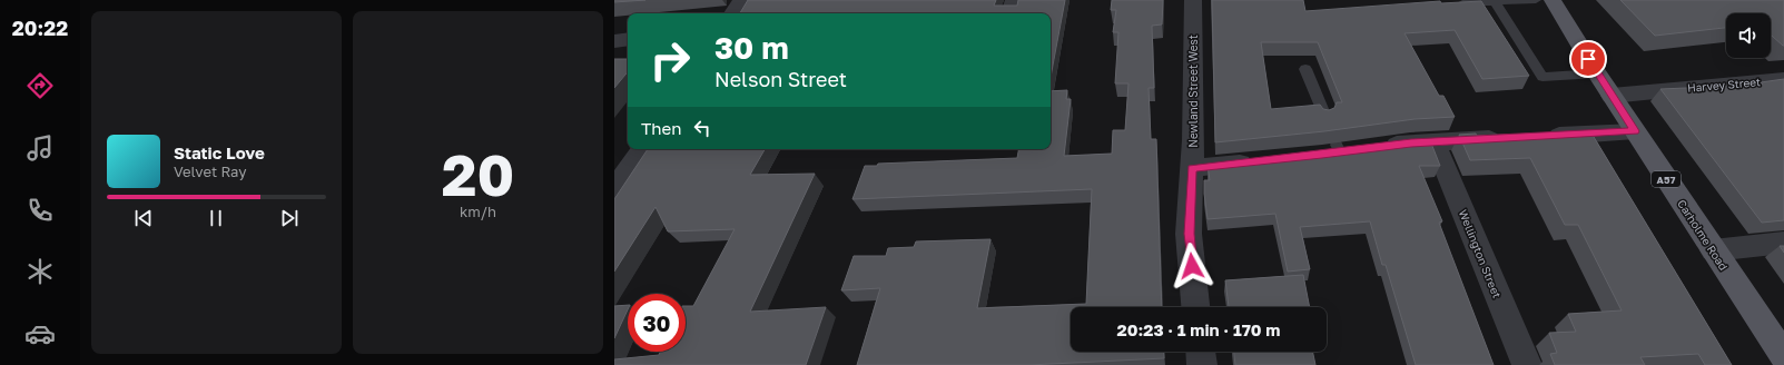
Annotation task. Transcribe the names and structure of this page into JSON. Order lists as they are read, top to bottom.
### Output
{
  "streets": {
    "main road": ["A57", "Carholme Road"],
    "street": ["Harvey Street", "Newland Street West", "Wellington Street"]
  },
  "crossings": [
    ["Harvey Street", "Carholme Road"]
  ],
  "page": {
    "tabs": "20:22",
    "tile": ["20", "km/h"],
    "turn": ["30 m", "Nelson Street"],
    "then": "Then",
    "song": ["Static Love", "Velvet Ray"],
    "limit": "30",
    "trip": "20:23 · 1 min · 170 m"
  }
}
